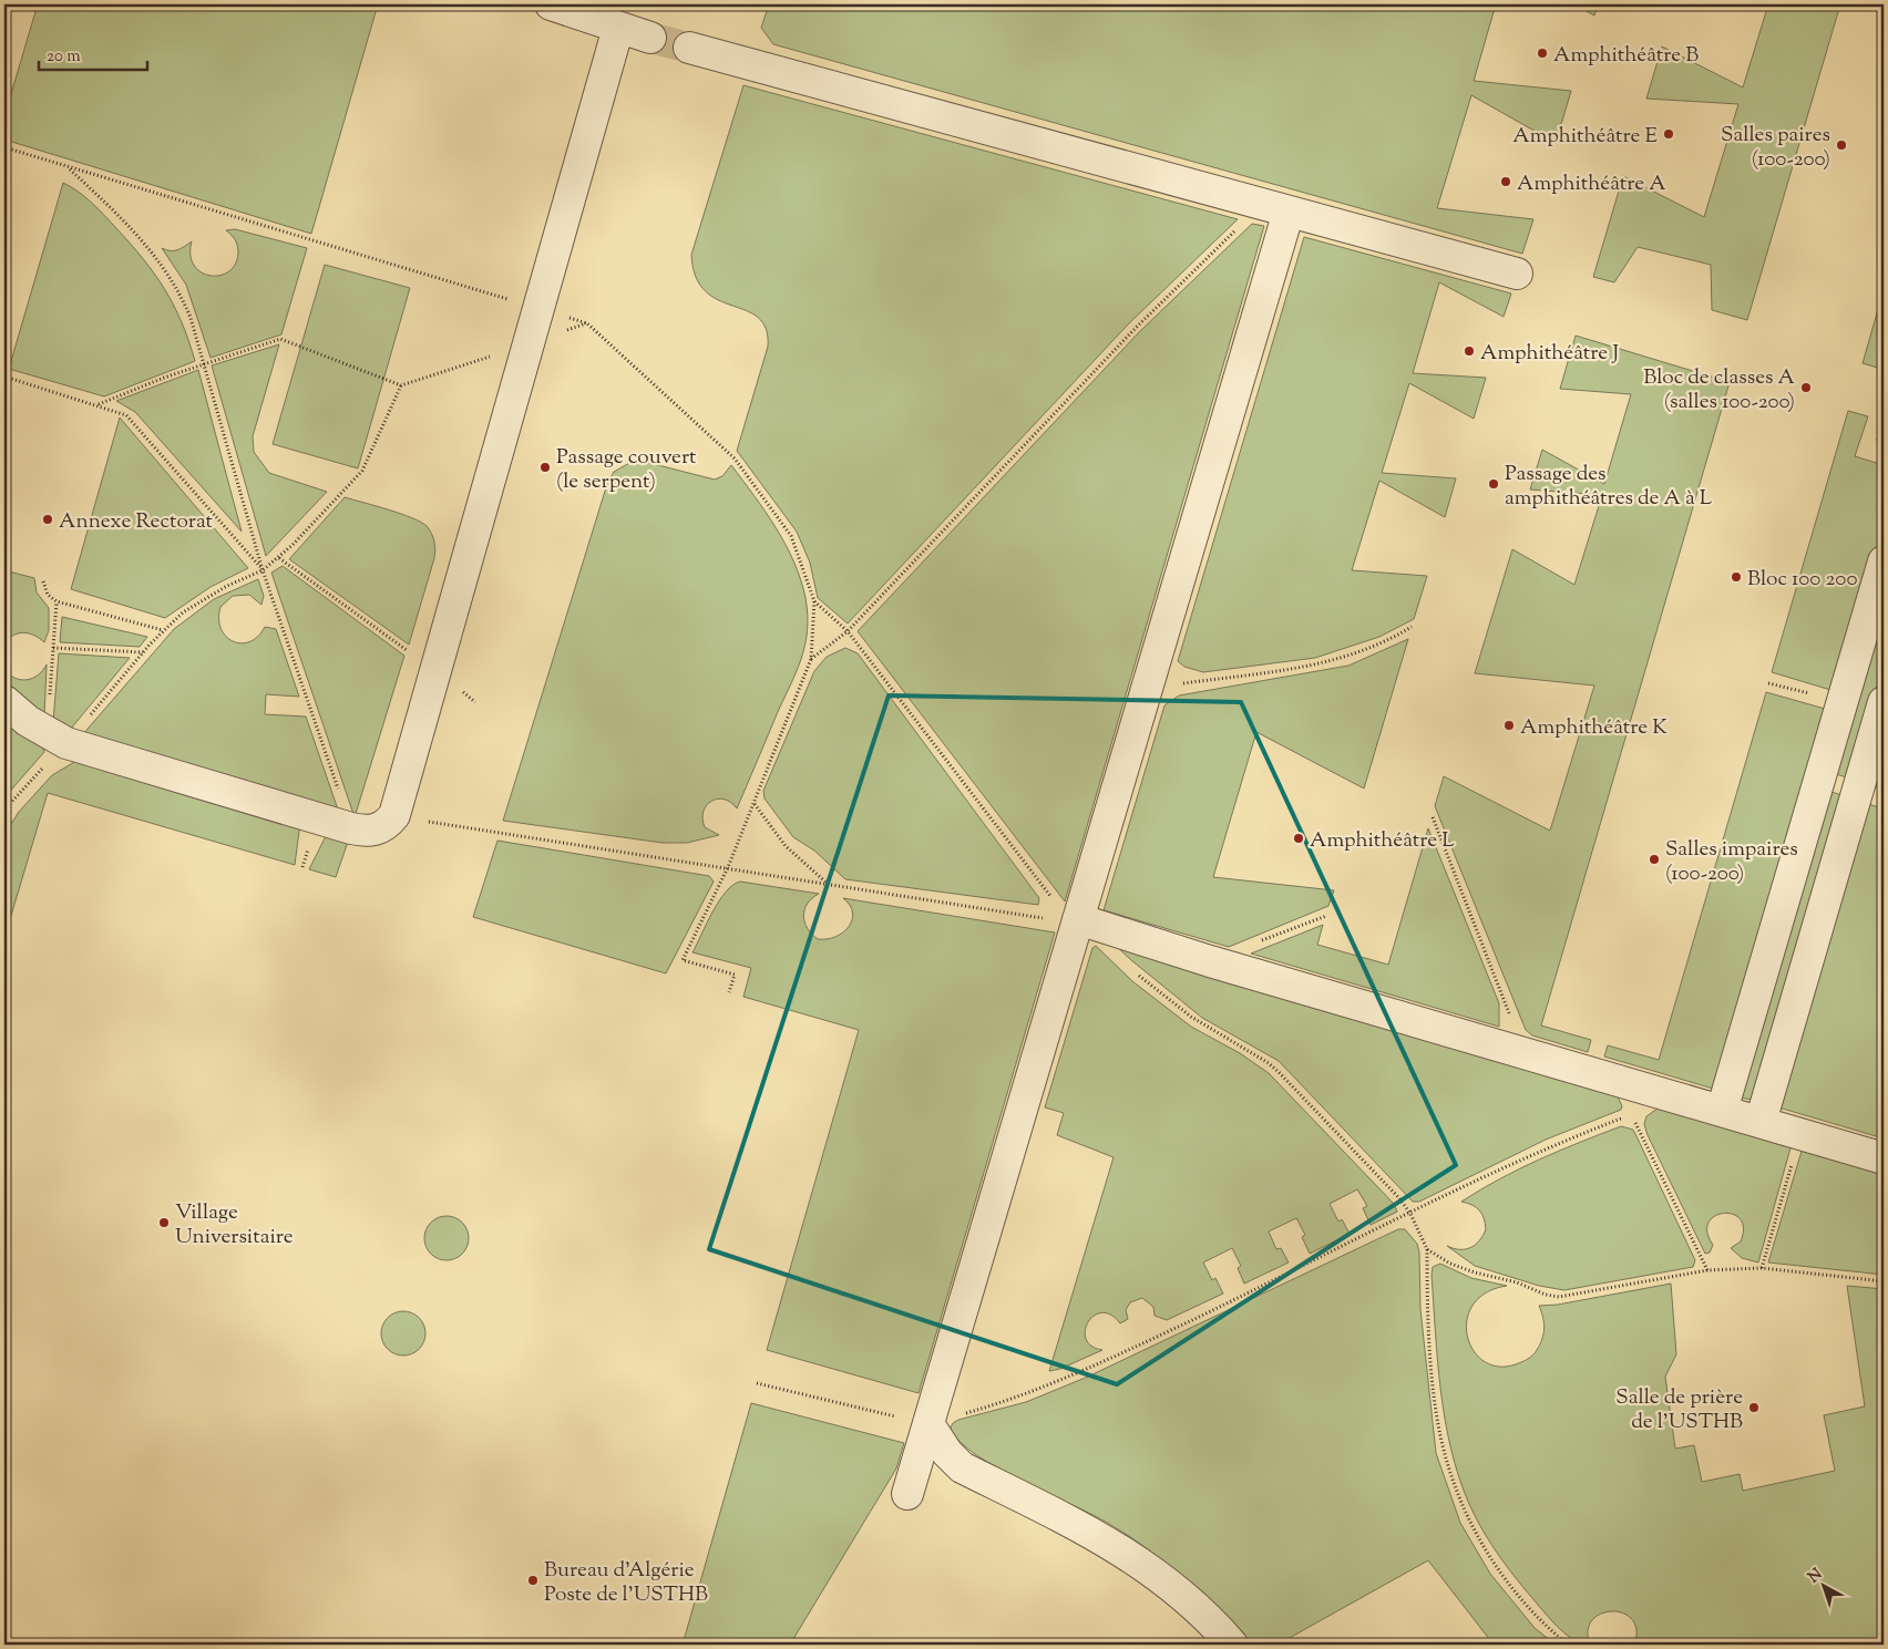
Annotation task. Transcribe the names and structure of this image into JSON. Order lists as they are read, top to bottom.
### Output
{
  "places": [
    "Amphithéâtre B",
    "Amphithéâtre E",
    "Salles paires (100-200)",
    "Amphithéâtre A",
    "Amphithéâtre J",
    "Bloc de classes A (salles 100-200)",
    "Passage couvert (le serpent)",
    "Passage des amphithéâtres de A à L",
    "Annexe Rectorat",
    "Bloc 100 200",
    "Amphithéâtre K",
    "Amphithéâtre L",
    "Salles impaires (100-200)",
    "Village Universitaire",
    "Salle de prière de l'USTHB",
    "Bureau d'Algérie Poste de l'USTHB"
  ],
  "scale_bar": "20 m",
  "north": "top left"
}
